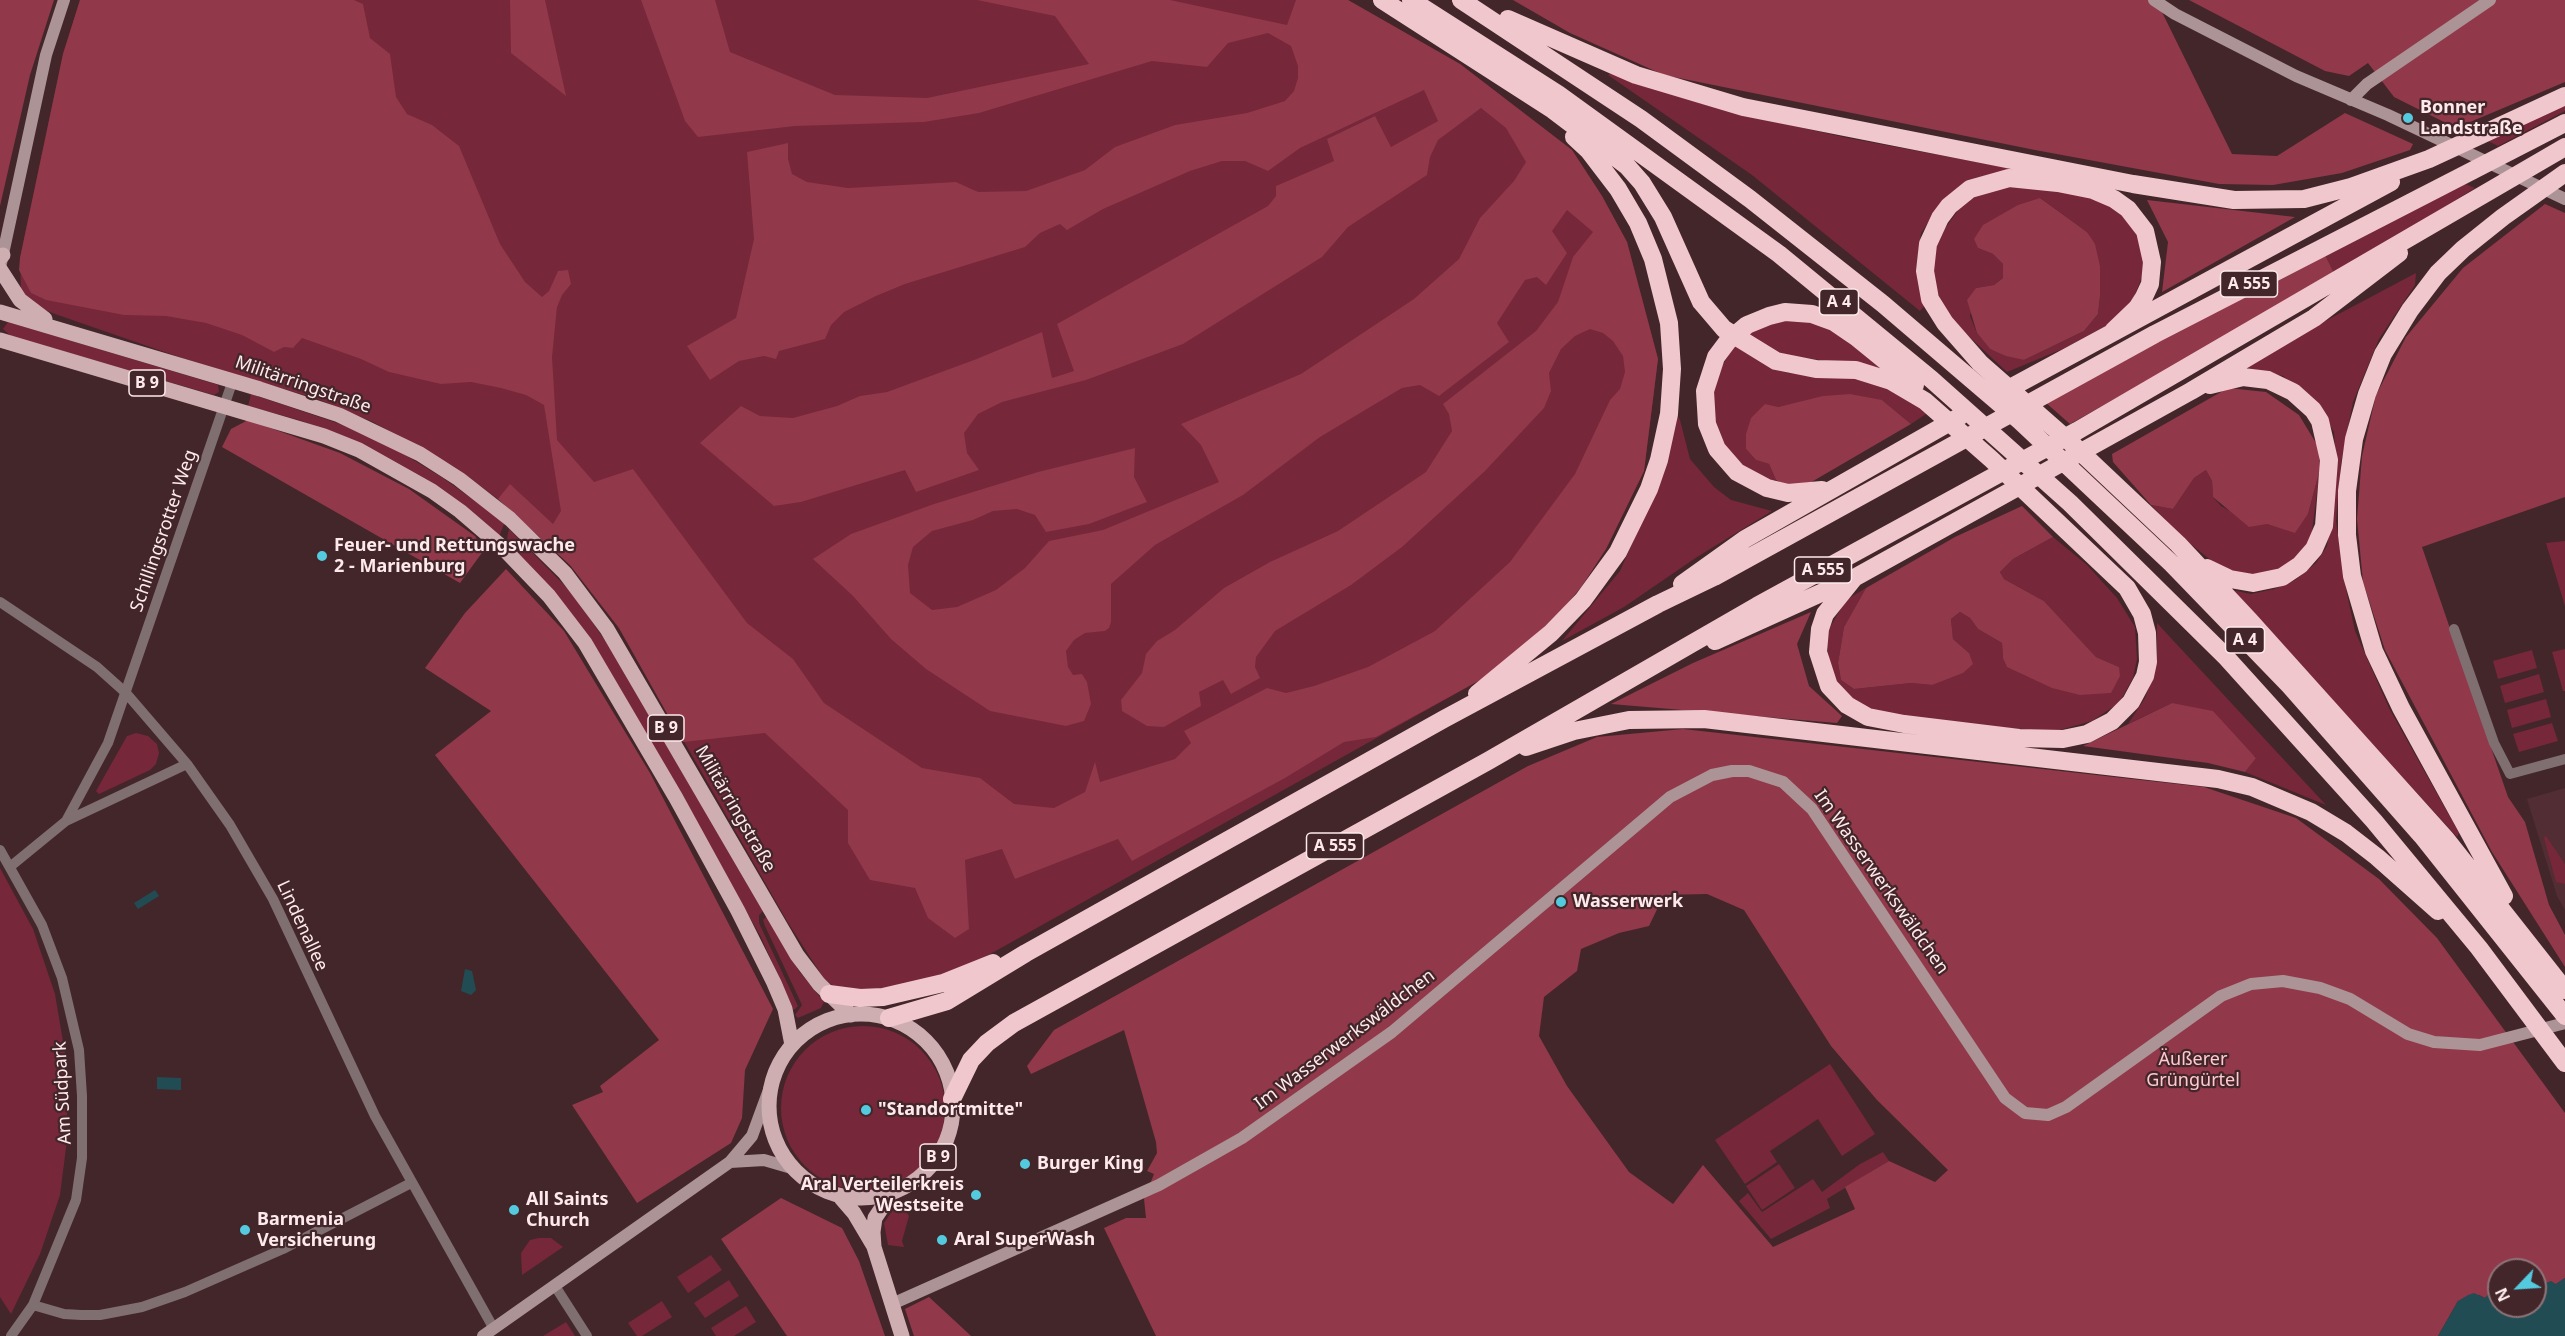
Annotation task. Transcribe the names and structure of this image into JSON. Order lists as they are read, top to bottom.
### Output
{
  "streets": {
    "highway": ["A 555", "A 4"],
    "main road": ["B 9", "Militärringstraße"],
    "street": [
      "Schillingsrotter Weg",
      "Im Wasserwerkswäldchen",
      "Lindenallee",
      "Am Südpark"
    ]
  },
  "crossings": [
    ["A 555", "B 9"],
    ["A 555", "Militärringstraße"],
    ["B 9", "Militärringstraße"],
    ["B 9", "Schillingsrotter Weg"],
    ["Militärringstraße", "Schillingsrotter Weg"],
    ["Schillingsrotter Weg", "Lindenallee"]
  ],
  "parks": ["Äußerer Grüngürtel"],
  "places": [
    "Bonner Landstraße",
    "Feuer- und Rettungswache 2 - Marienburg",
    "Wasserwerk",
    "\"Standortmitte\"",
    "Burger King",
    "Aral Verteilerkreis Westseite",
    "All Saints Church",
    "Barmenia Versicherung",
    "Aral SuperWash"
  ],
  "north": "bottom left"
}
